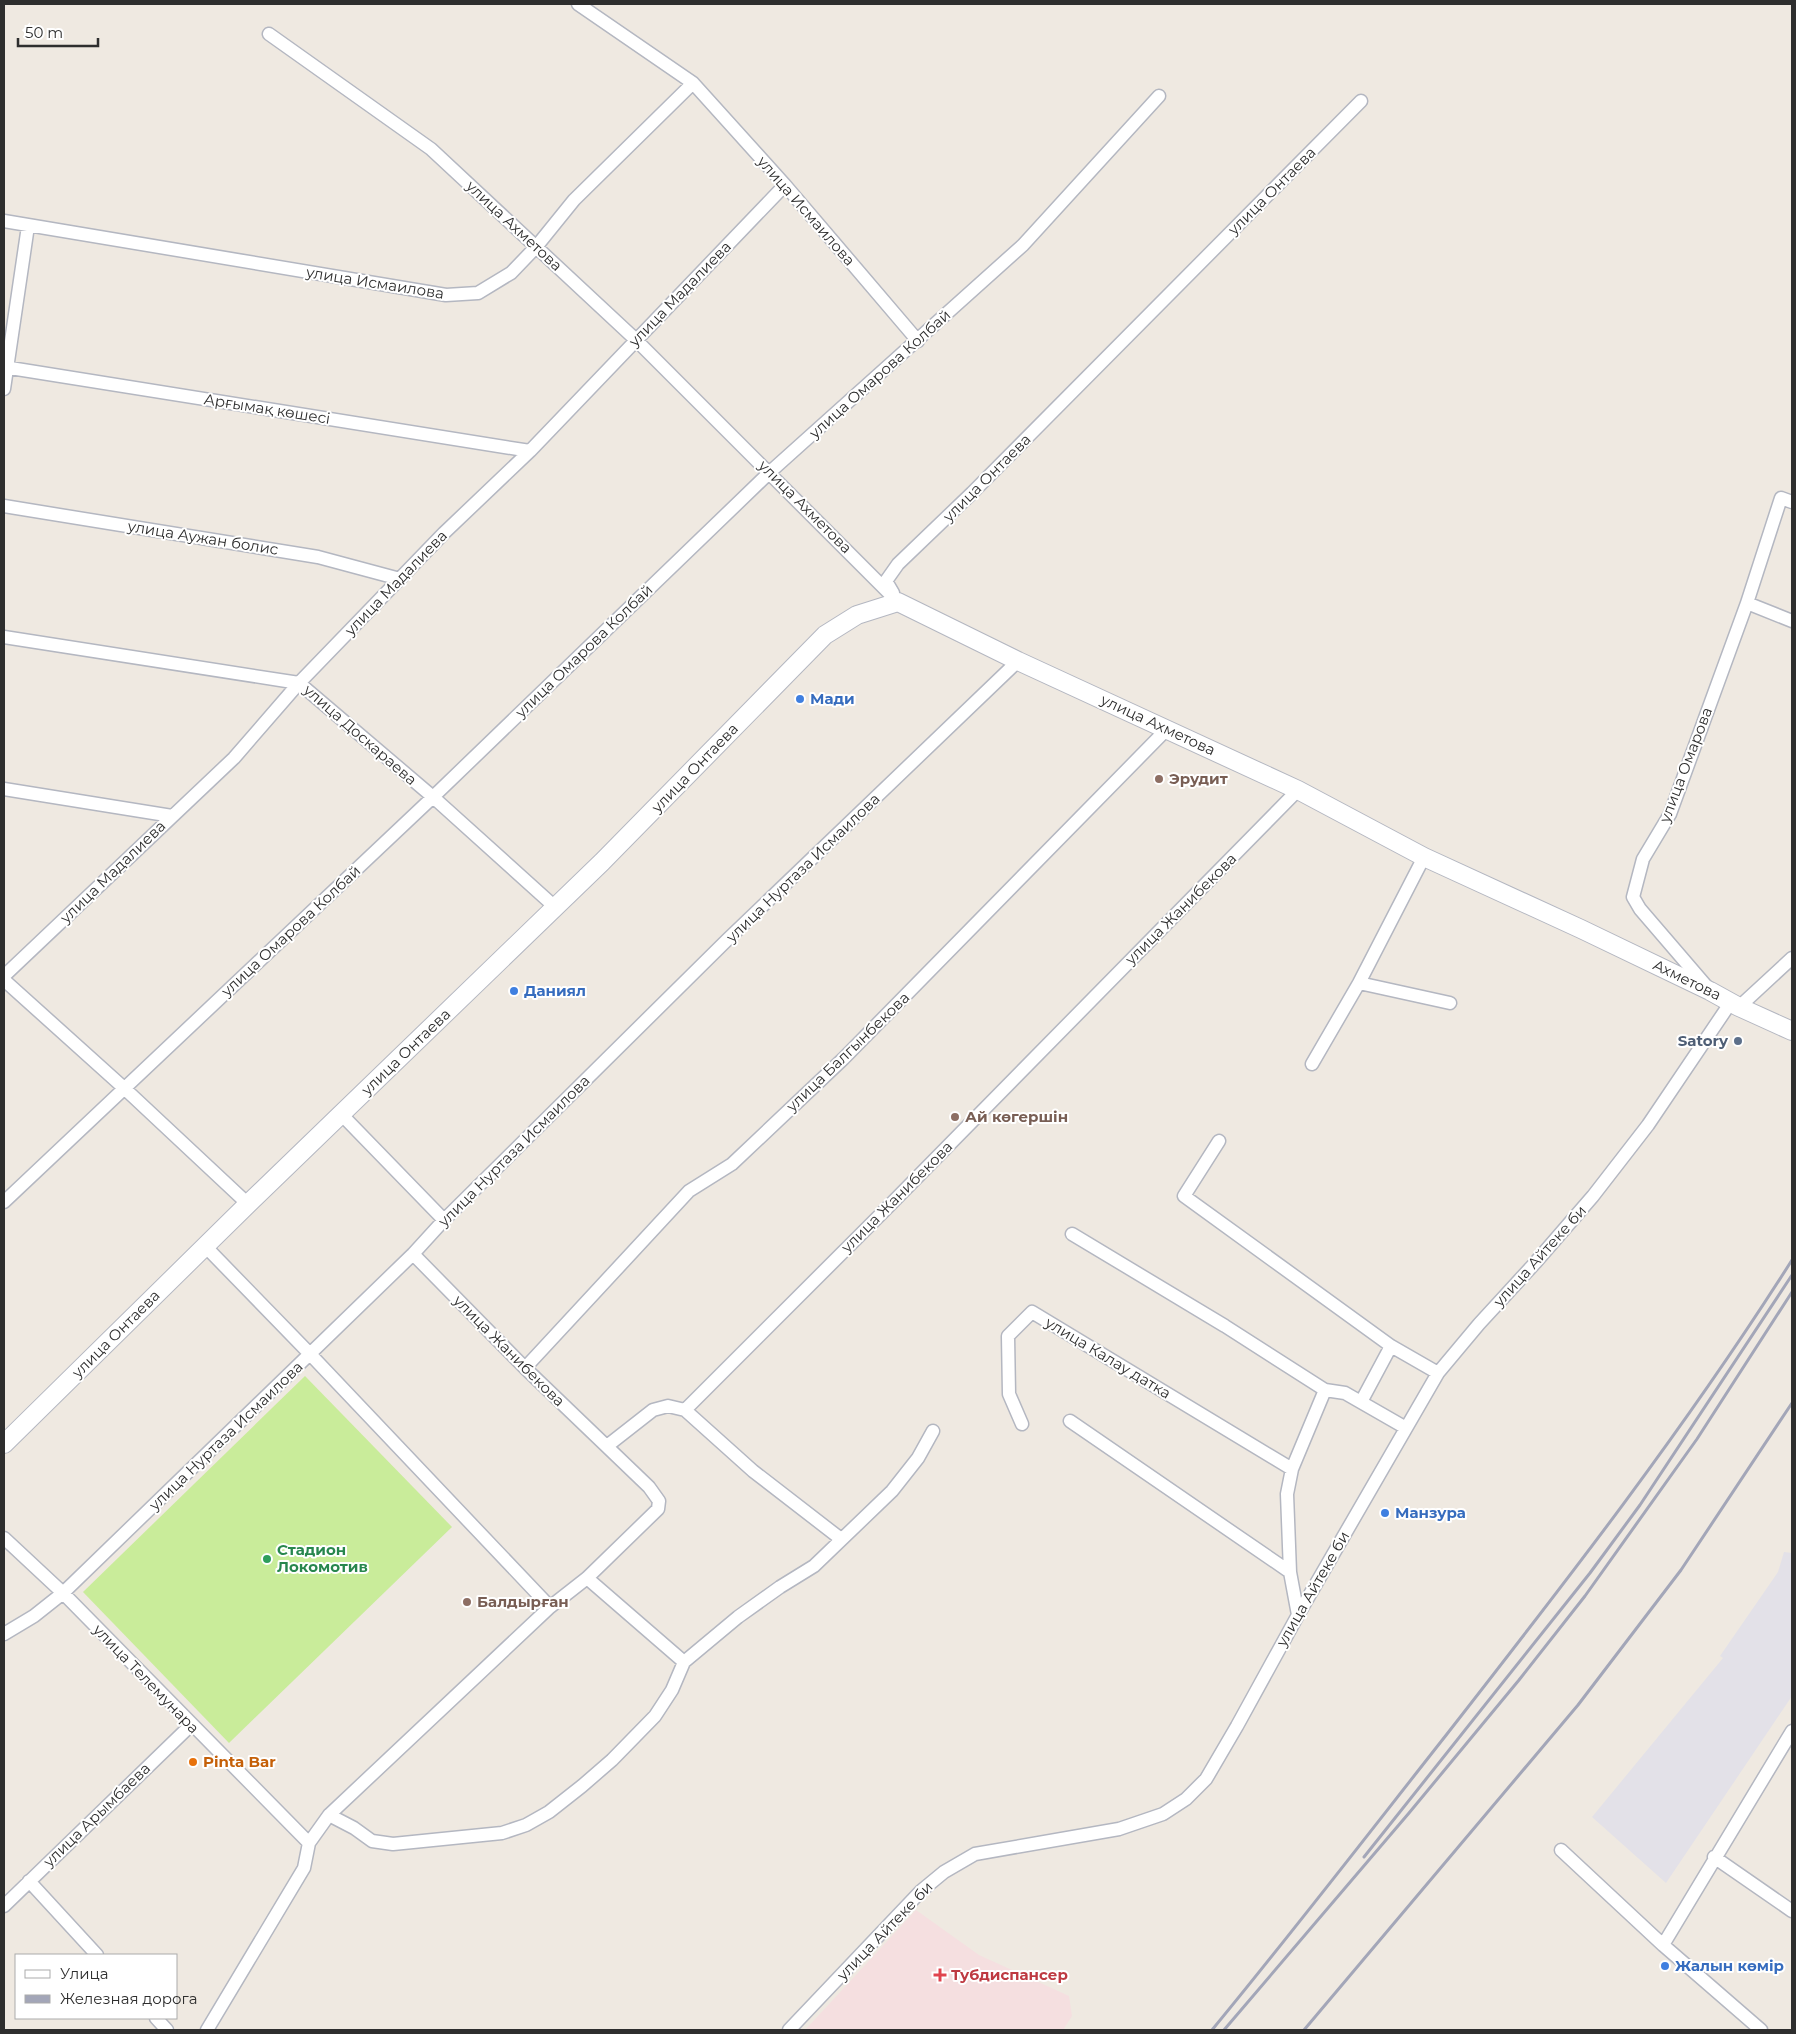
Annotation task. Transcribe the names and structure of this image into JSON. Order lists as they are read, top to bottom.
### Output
{
  "streets": {
    "main road": ["улица Онтаева", "улица Ахметова", "Ахметова"],
    "street": [
      "улица Исмаилова",
      "улица Мадалиева",
      "улица Омарова Колбай",
      "Арғымақ көшесі",
      "улица Аужан болис",
      "улица Доскараева",
      "улица Омарова",
      "улица Нуртаза Исмаилова",
      "улица Жанибекова",
      "улица Балгынбекова",
      "улица Айтеке би",
      "улица Калау датка",
      "улица Телемунара",
      "улица Арымбаева"
    ]
  },
  "crossings": [
    ["улица Онтаева", "улица Ахметова"],
    ["улица Онтаева", "улица Доскараева"],
    ["улица Исмаилова", "улица Ахметова"],
    ["улица Исмаилова", "улица Мадалиева"],
    ["улица Исмаилова", "улица Омарова Колбай"],
    ["улица Ахметова", "улица Мадалиева"],
    ["улица Ахметова", "улица Омарова Колбай"],
    ["улица Ахметова", "улица Нуртаза Исмаилова"],
    ["улица Ахметова", "улица Жанибекова"],
    ["улица Ахметова", "Ахметова"],
    ["улица Ахметова", "улица Балгынбекова"],
    ["улица Мадалиева", "Арғымақ көшесі"],
    ["улица Мадалиева", "улица Аужан болис"],
    ["улица Мадалиева", "улица Доскараева"],
    ["улица Омарова Колбай", "улица Доскараева"],
    ["улица Омарова", "Ахметова"],
    ["улица Нуртаза Исмаилова", "улица Жанибекова"],
    ["улица Нуртаза Исмаилова", "улица Телемунара"],
    ["улица Жанибекова", "улица Балгынбекова"],
    ["Ахметова", "улица Айтеке би"],
    ["улица Телемунара", "улица Арымбаева"]
  ],
  "places": {
    "other": [
      "Мади",
      "Эрудит",
      "Даниял",
      "Satory",
      "Ай көгершін",
      "Манзура",
      "Стадион Локомотив",
      "Балдырған",
      "Pinta Bar",
      "Жалын көмір"
    ],
    "health": ["Тубдиспансер"]
  },
  "legend": ["Улица", "Железная дорога"],
  "scale_bar": "50 m"
}
